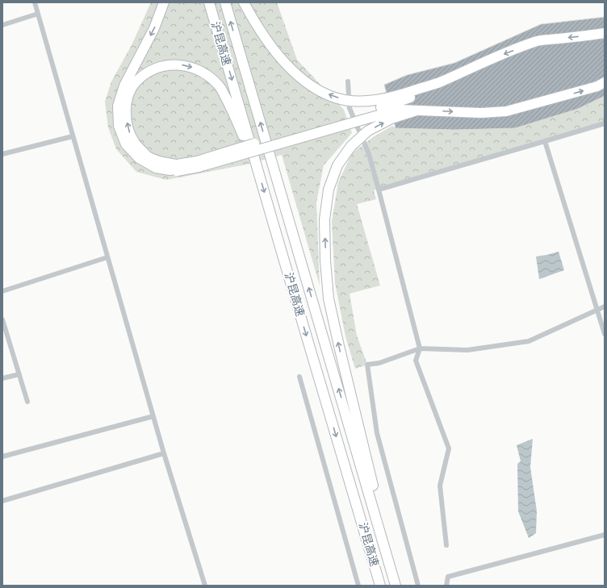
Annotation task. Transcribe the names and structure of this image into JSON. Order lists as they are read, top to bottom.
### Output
{
  "streets": {
    "highway": ["沪昆高速"]
  }
}
